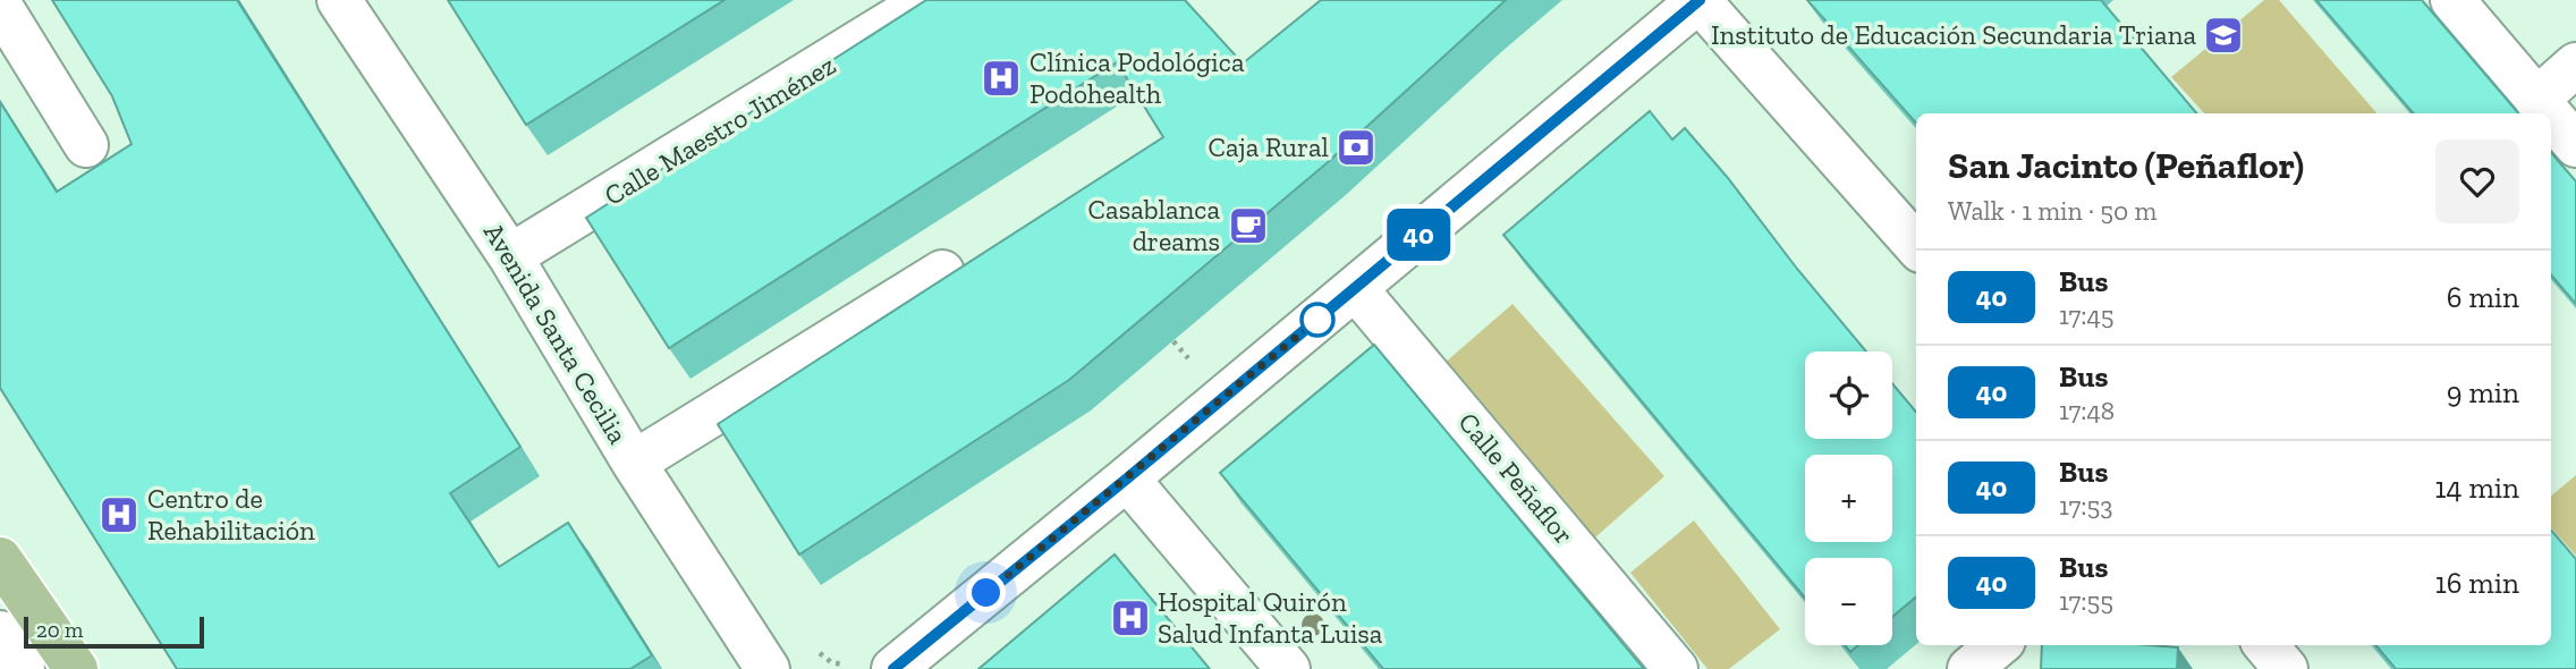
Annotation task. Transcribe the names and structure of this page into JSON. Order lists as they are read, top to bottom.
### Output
{
  "streets": {
    "street": ["Calle Maestro Jiménez", "Avenida Santa Cecilia", "Calle Peñaflor"]
  },
  "crossings": [
    ["Calle Maestro Jiménez", "Avenida Santa Cecilia"]
  ],
  "places": {
    "school or university": ["Instituto de Educación Secundaria Triana"],
    "hospital": ["Clínica Podológica Podohealth", "Centro de Rehabilitación", "Hospital Quirón Salud Infanta Luisa"],
    "bank": ["Caja Rural"],
    "cafe": ["Casablanca dreams"]
  },
  "lines": ["bus line 40"],
  "scale_bar": "20 m",
  "page": {
    "on_map": "40",
    "heading": ["San Jacinto (Peñaflor)", "Walk · 1 min · 50 m"],
    "list": [
      {
        "mark": "40",
        "name": "Bus",
        "note": "17:45",
        "value": "6 min"
      },
      {
        "mark": "40",
        "name": "Bus",
        "note": "17:48",
        "value": "9 min"
      },
      {
        "mark": "40",
        "name": "Bus",
        "note": "17:53",
        "value": "14 min"
      },
      {
        "mark": "40",
        "name": "Bus",
        "note": "17:55",
        "value": "16 min"
      }
    ],
    "map_buttons": ["+", "−"],
    "scale": "20 m"
  }
}
